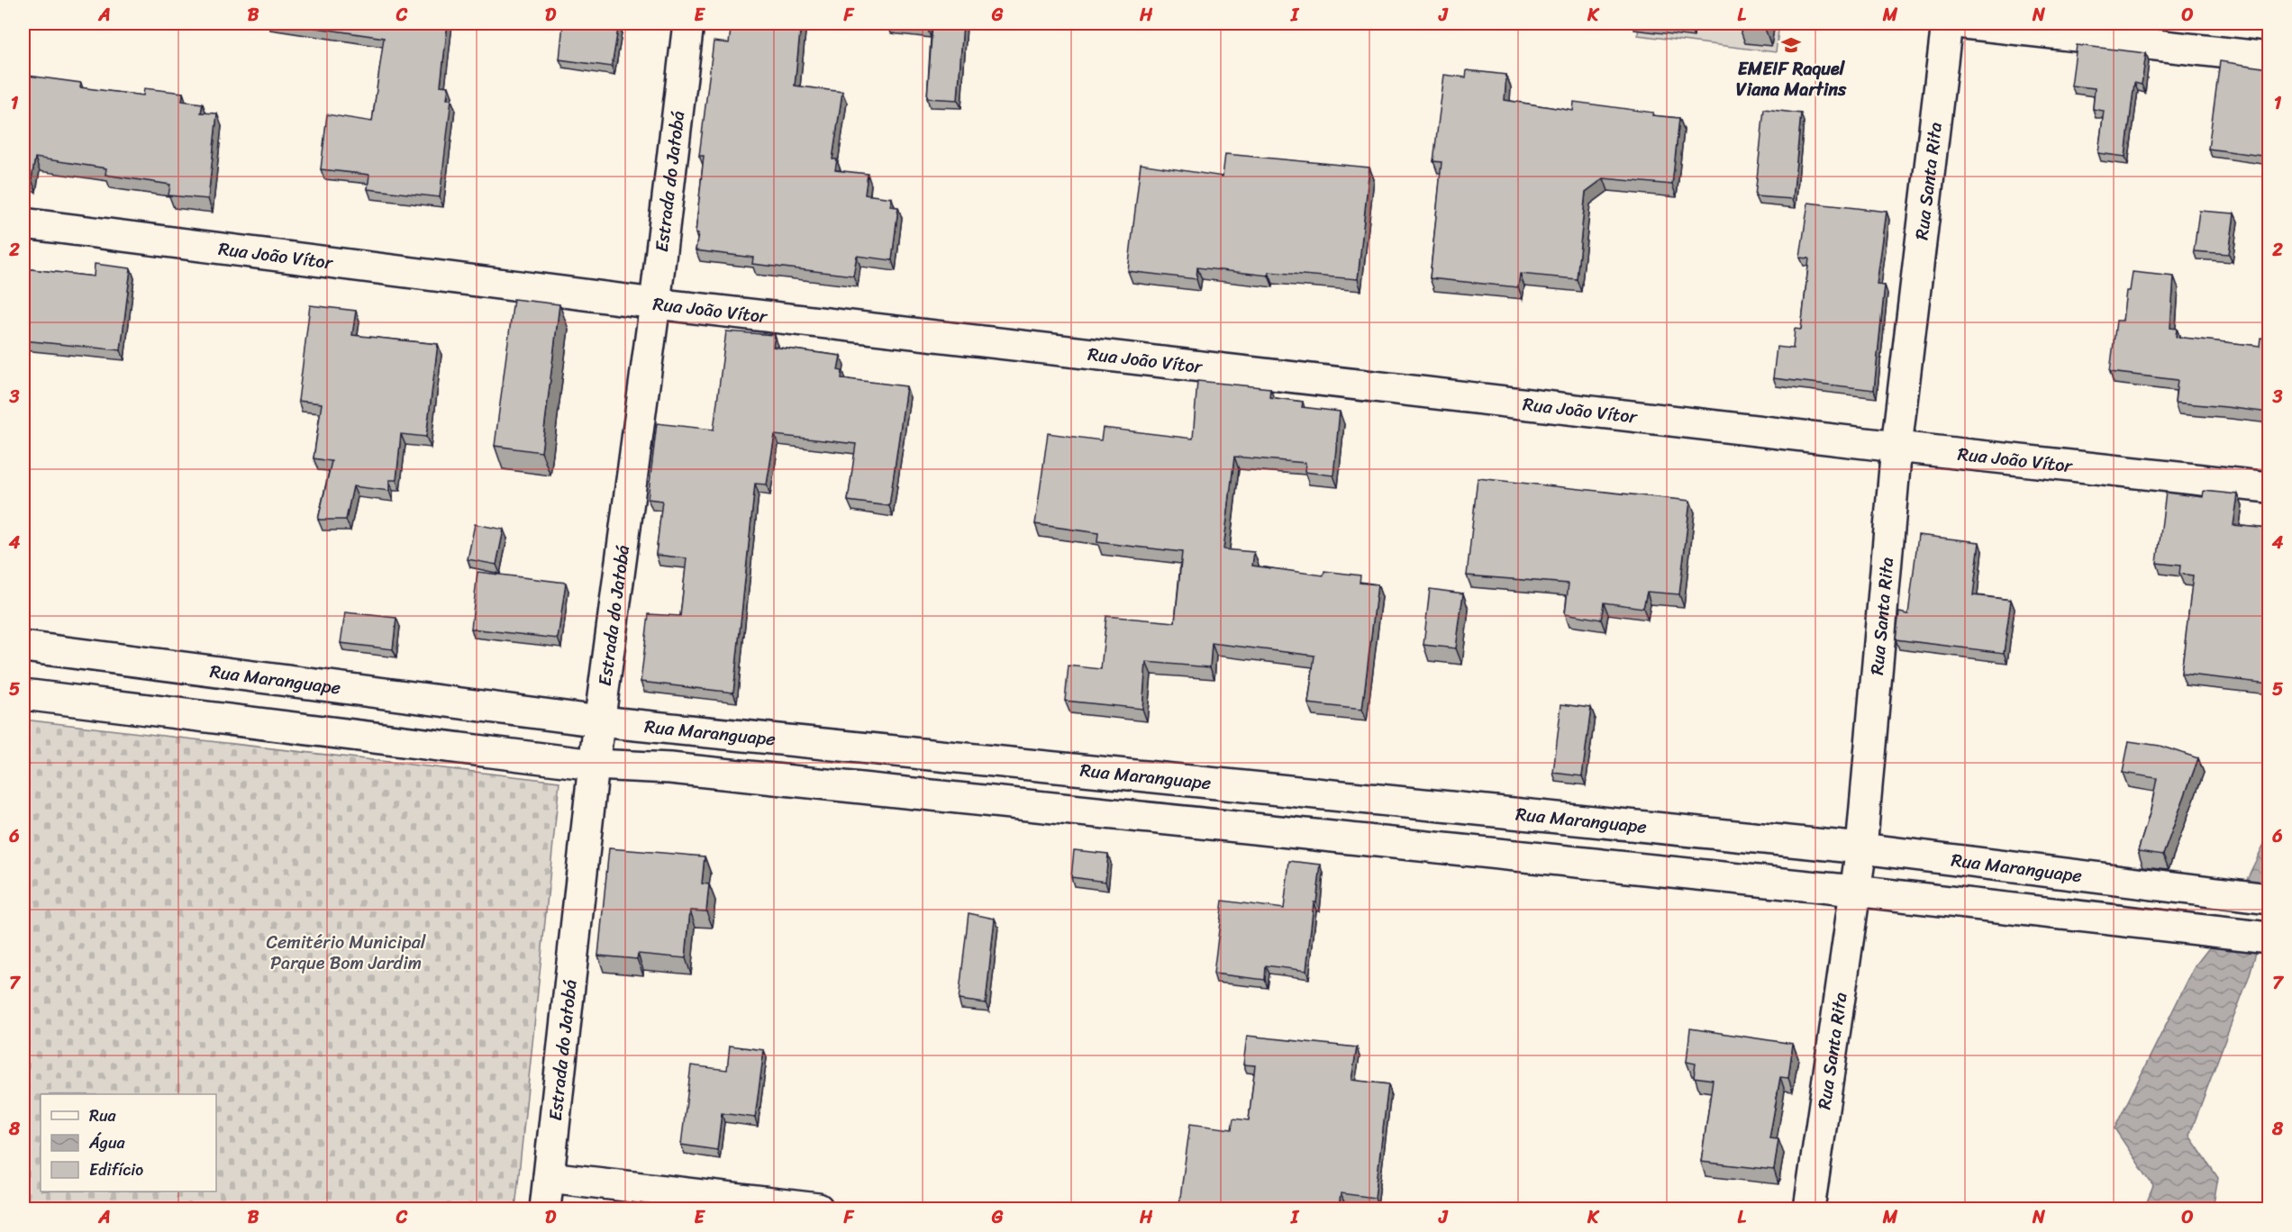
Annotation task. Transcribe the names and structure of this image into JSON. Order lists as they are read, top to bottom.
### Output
{
  "streets": {
    "street": [
      "Rua Santa Rita",
      "Estrada do Jatobá",
      "Rua João Vítor",
      "Rua Maranguape"
    ]
  },
  "crossings": [
    ["Rua Santa Rita", "Rua João Vítor"],
    ["Rua Santa Rita", "Rua Maranguape"],
    ["Estrada do Jatobá", "Rua João Vítor"],
    ["Estrada do Jatobá", "Rua Maranguape"]
  ],
  "parks": ["Cemitério Municipal Parque Bom Jardim"],
  "places": {
    "school or university": ["EMEIF Raquel Viana Martins"]
  },
  "legend": ["Rua", "Água", "Edifício"],
  "grid": {
    "columns": [
      "A",
      "B",
      "C",
      "D",
      "E",
      "F",
      "G",
      "H",
      "I",
      "J",
      "K",
      "L",
      "M",
      "N",
      "O"
    ],
    "rows": [
      "1",
      "2",
      "3",
      "4",
      "5",
      "6",
      "7",
      "8"
    ]
  }
}
